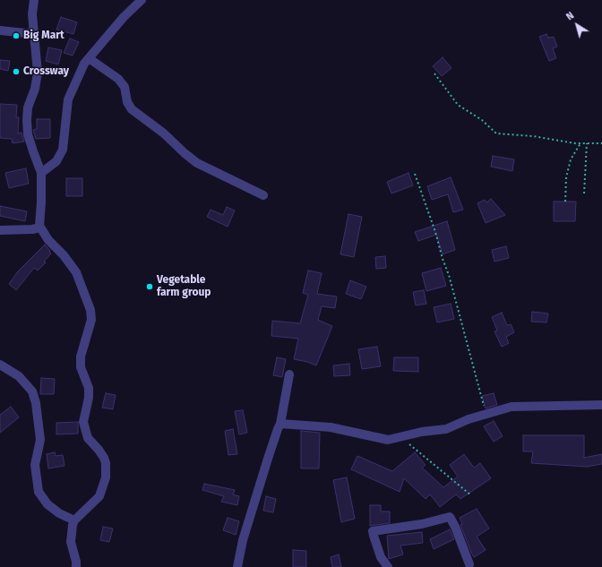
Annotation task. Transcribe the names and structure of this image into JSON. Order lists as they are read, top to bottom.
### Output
{
  "places": ["Big Mart", "Crossway", "Vegetable farm group"],
  "north": "top left"
}
